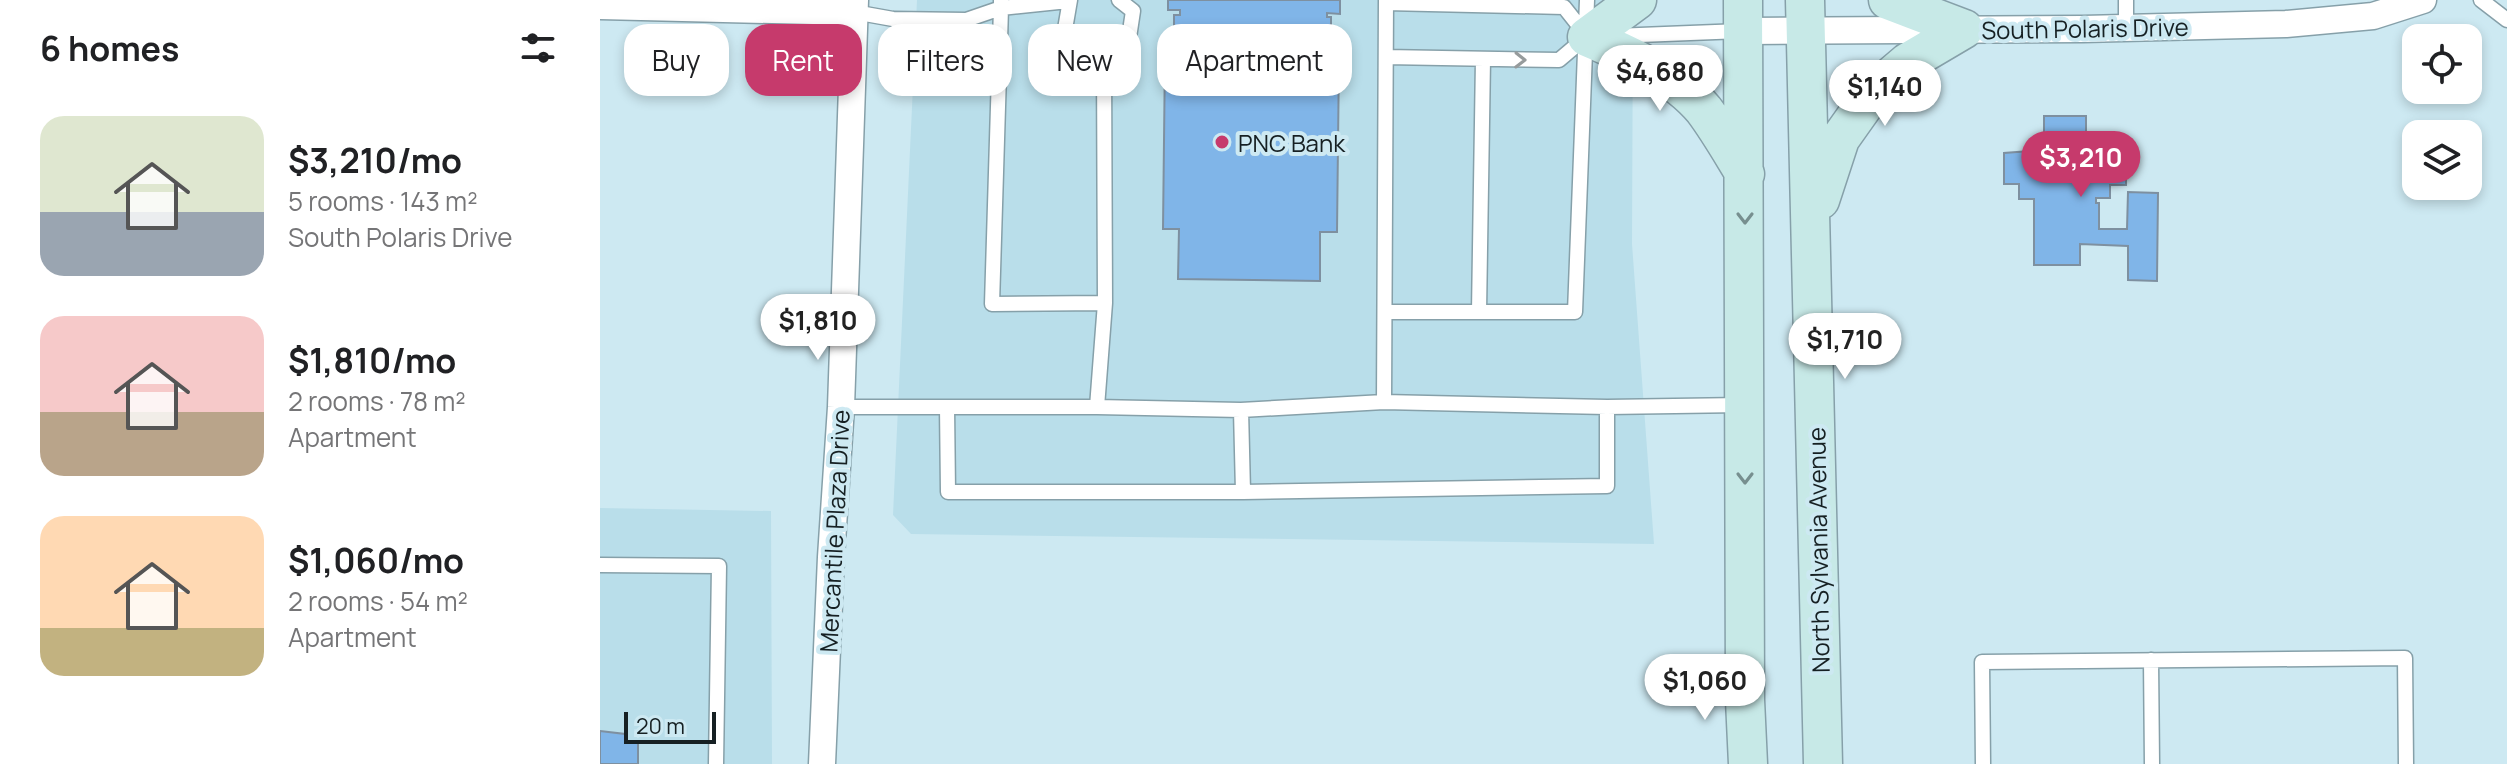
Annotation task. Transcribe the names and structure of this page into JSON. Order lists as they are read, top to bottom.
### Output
{
  "streets": {
    "main road": ["North Sylvania Avenue"],
    "street": ["South Polaris Drive", "Mercantile Plaza Drive"]
  },
  "crossings": [
    ["South Polaris Drive", "North Sylvania Avenue"]
  ],
  "places": ["PNC Bank"],
  "scale_bar": "20 m",
  "page": {
    "heading": "6 homes",
    "chip": [
      "Buy",
      "Rent",
      "Filters",
      "New",
      "Apartment"
    ],
    "price": [
      "$4,680",
      "$1,140",
      "$3,210",
      "$1,810",
      "$1,710",
      "$1,060"
    ],
    "list": [
      {
        "name": "$3,210/mo",
        "note": "5 rooms · 143 m² · South Polaris Drive"
      },
      {
        "name": "$1,810/mo",
        "note": "2 rooms · 78 m² · Apartment"
      },
      {
        "name": "$1,060/mo",
        "note": "2 rooms · 54 m² · Apartment"
      }
    ],
    "scale": "20 m"
  }
}
